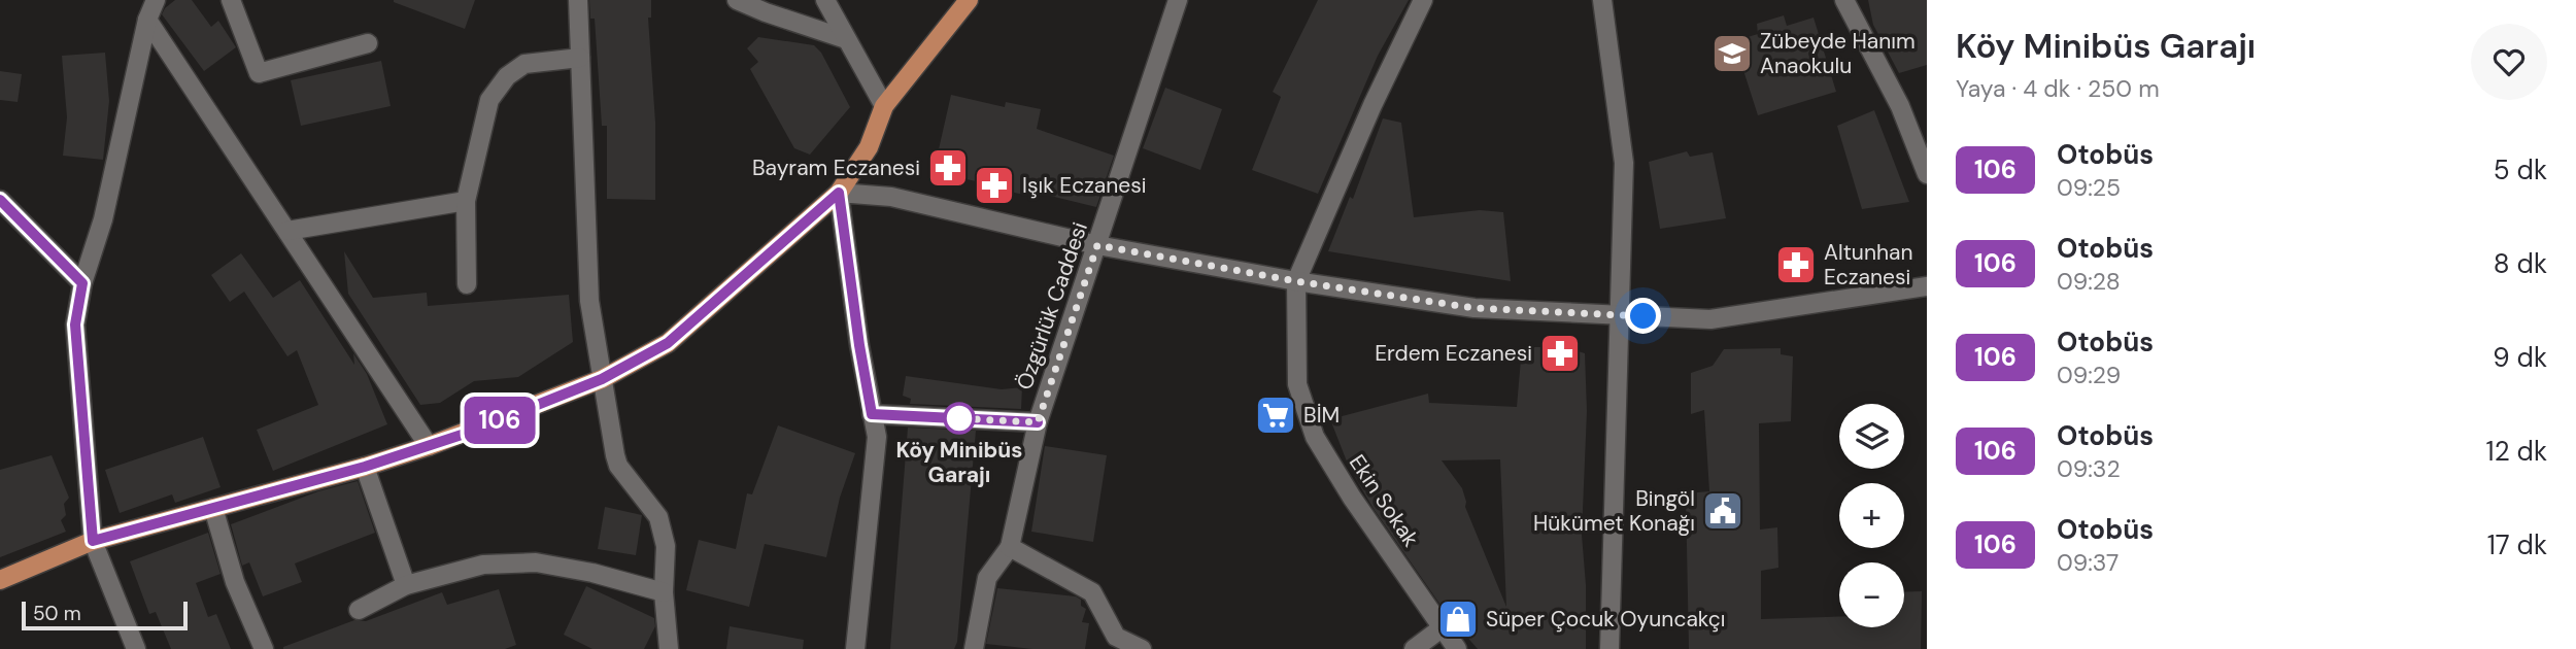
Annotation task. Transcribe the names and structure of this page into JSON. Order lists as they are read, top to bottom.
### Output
{
  "streets": {
    "street": ["Özgürlük Caddesi", "Ekin Sokak"]
  },
  "places": {
    "school or university": ["Zübeyde Hanım Anaokulu"],
    "pharmacy": [
      "Bayram Eczanesi",
      "Işık Eczanesi",
      "Altunhan Eczanesi",
      "Erdem Eczanesi"
    ],
    "supermarket": ["BİM"],
    "other": ["Köy Minibüs Garajı"],
    "public building": ["Bingöl Hükümet Konağı"],
    "shop": ["Süper Çocuk Oyuncakçı"]
  },
  "lines": ["bus line 106"],
  "scale_bar": "50 m",
  "page": {
    "on_map": "106",
    "heading": ["Köy Minibüs Garajı", "Yaya · 4 dk · 250 m"],
    "list": [
      {
        "mark": "106",
        "name": "Otobüs",
        "note": "09:25",
        "value": "5 dk"
      },
      {
        "mark": "106",
        "name": "Otobüs",
        "note": "09:28",
        "value": "8 dk"
      },
      {
        "mark": "106",
        "name": "Otobüs",
        "note": "09:29",
        "value": "9 dk"
      },
      {
        "mark": "106",
        "name": "Otobüs",
        "note": "09:32",
        "value": "12 dk"
      },
      {
        "mark": "106",
        "name": "Otobüs",
        "note": "09:37",
        "value": "17 dk"
      }
    ],
    "map_buttons": ["+", "−"],
    "scale": "50 m"
  }
}
